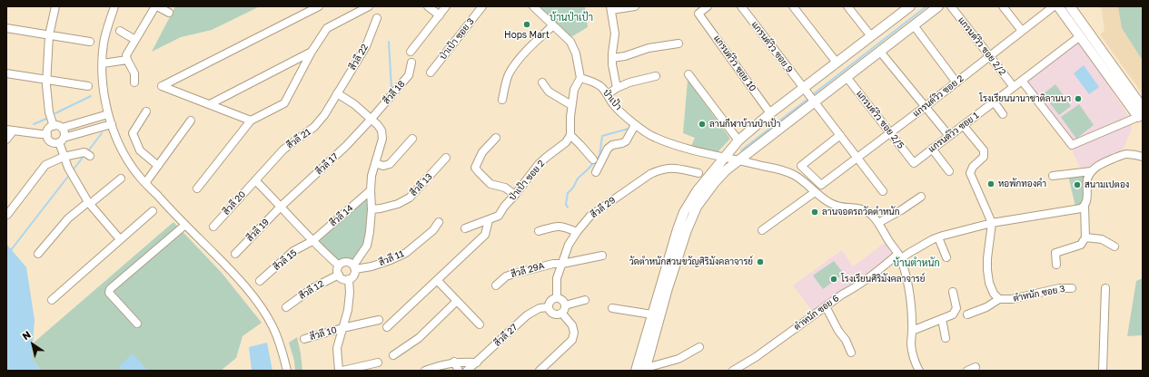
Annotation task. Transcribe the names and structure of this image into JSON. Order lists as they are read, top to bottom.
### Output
{
  "streets": {
    "street": [
      "ป่าเป้า ซอย 3",
      "แกรนด์วิว ซอย 2/2",
      "แกรนด์วิว ซอย 9",
      "สีวลี 22",
      "แกรนด์วิว ซอย 10",
      "สีวลี 18",
      "แกรนด์วิว ซอย 2",
      "ป่าเป้า",
      "แกรนด์วิว ซอย 2/5",
      "แกรนด์วิว ซอย 1",
      "สีวลี 21",
      "สีวลี 17",
      "ป่าเป้า ซอย 2",
      "สีวลี 13",
      "สีวลี 20",
      "สีวลี 29",
      "สีวลี 14",
      "สีวลี 19",
      "สีวลี 11",
      "สีวลี 15",
      "สีวลี 29A",
      "สีวลี 12",
      "ตำหนัก ซอย 3",
      "ตำหนัก ซอย 6",
      "สีวลี 10",
      "สีวลี 27"
    ]
  },
  "crossings": [
    ["แกรนด์วิว ซอย 2/2", "แกรนด์วิว ซอย 2"],
    ["แกรนด์วิว ซอย 2/2", "แกรนด์วิว ซอย 1"],
    ["แกรนด์วิว ซอย 9", "แกรนด์วิว ซอย 2"],
    ["สีวลี 22", "สีวลี 21"],
    ["สีวลี 18", "สีวลี 17"],
    ["แกรนด์วิว ซอย 2", "แกรนด์วิว ซอย 2/5"],
    ["ป่าเป้า", "ตำหนัก ซอย 6"],
    ["แกรนด์วิว ซอย 2/5", "แกรนด์วิว ซอย 1"],
    ["สีวลี 21", "สีวลี 20"],
    ["สีวลี 17", "สีวลี 19"],
    ["สีวลี 29", "สีวลี 29A"],
    ["สีวลี 29", "สีวลี 27"],
    ["สีวลี 14", "สีวลี 15"],
    ["สีวลี 11", "สีวลี 12"]
  ],
  "districts": ["บ้านป่าเป้า", "บ้านตำหนัก"],
  "places": [
    "Hops Mart",
    "โรงเรียนนานาชาติลานนา",
    "ลานกีฬาบ้านป่าเป้า",
    "หอพักทองคำ",
    "สนามเปตอง",
    "ลานจอดรถวัดตำหนัก",
    "วัดตำหนักสวนขวัญศิริมังคลาจารย์",
    "โรงเรียนศิริมังคลาจารย์"
  ],
  "north": "top left"
}
